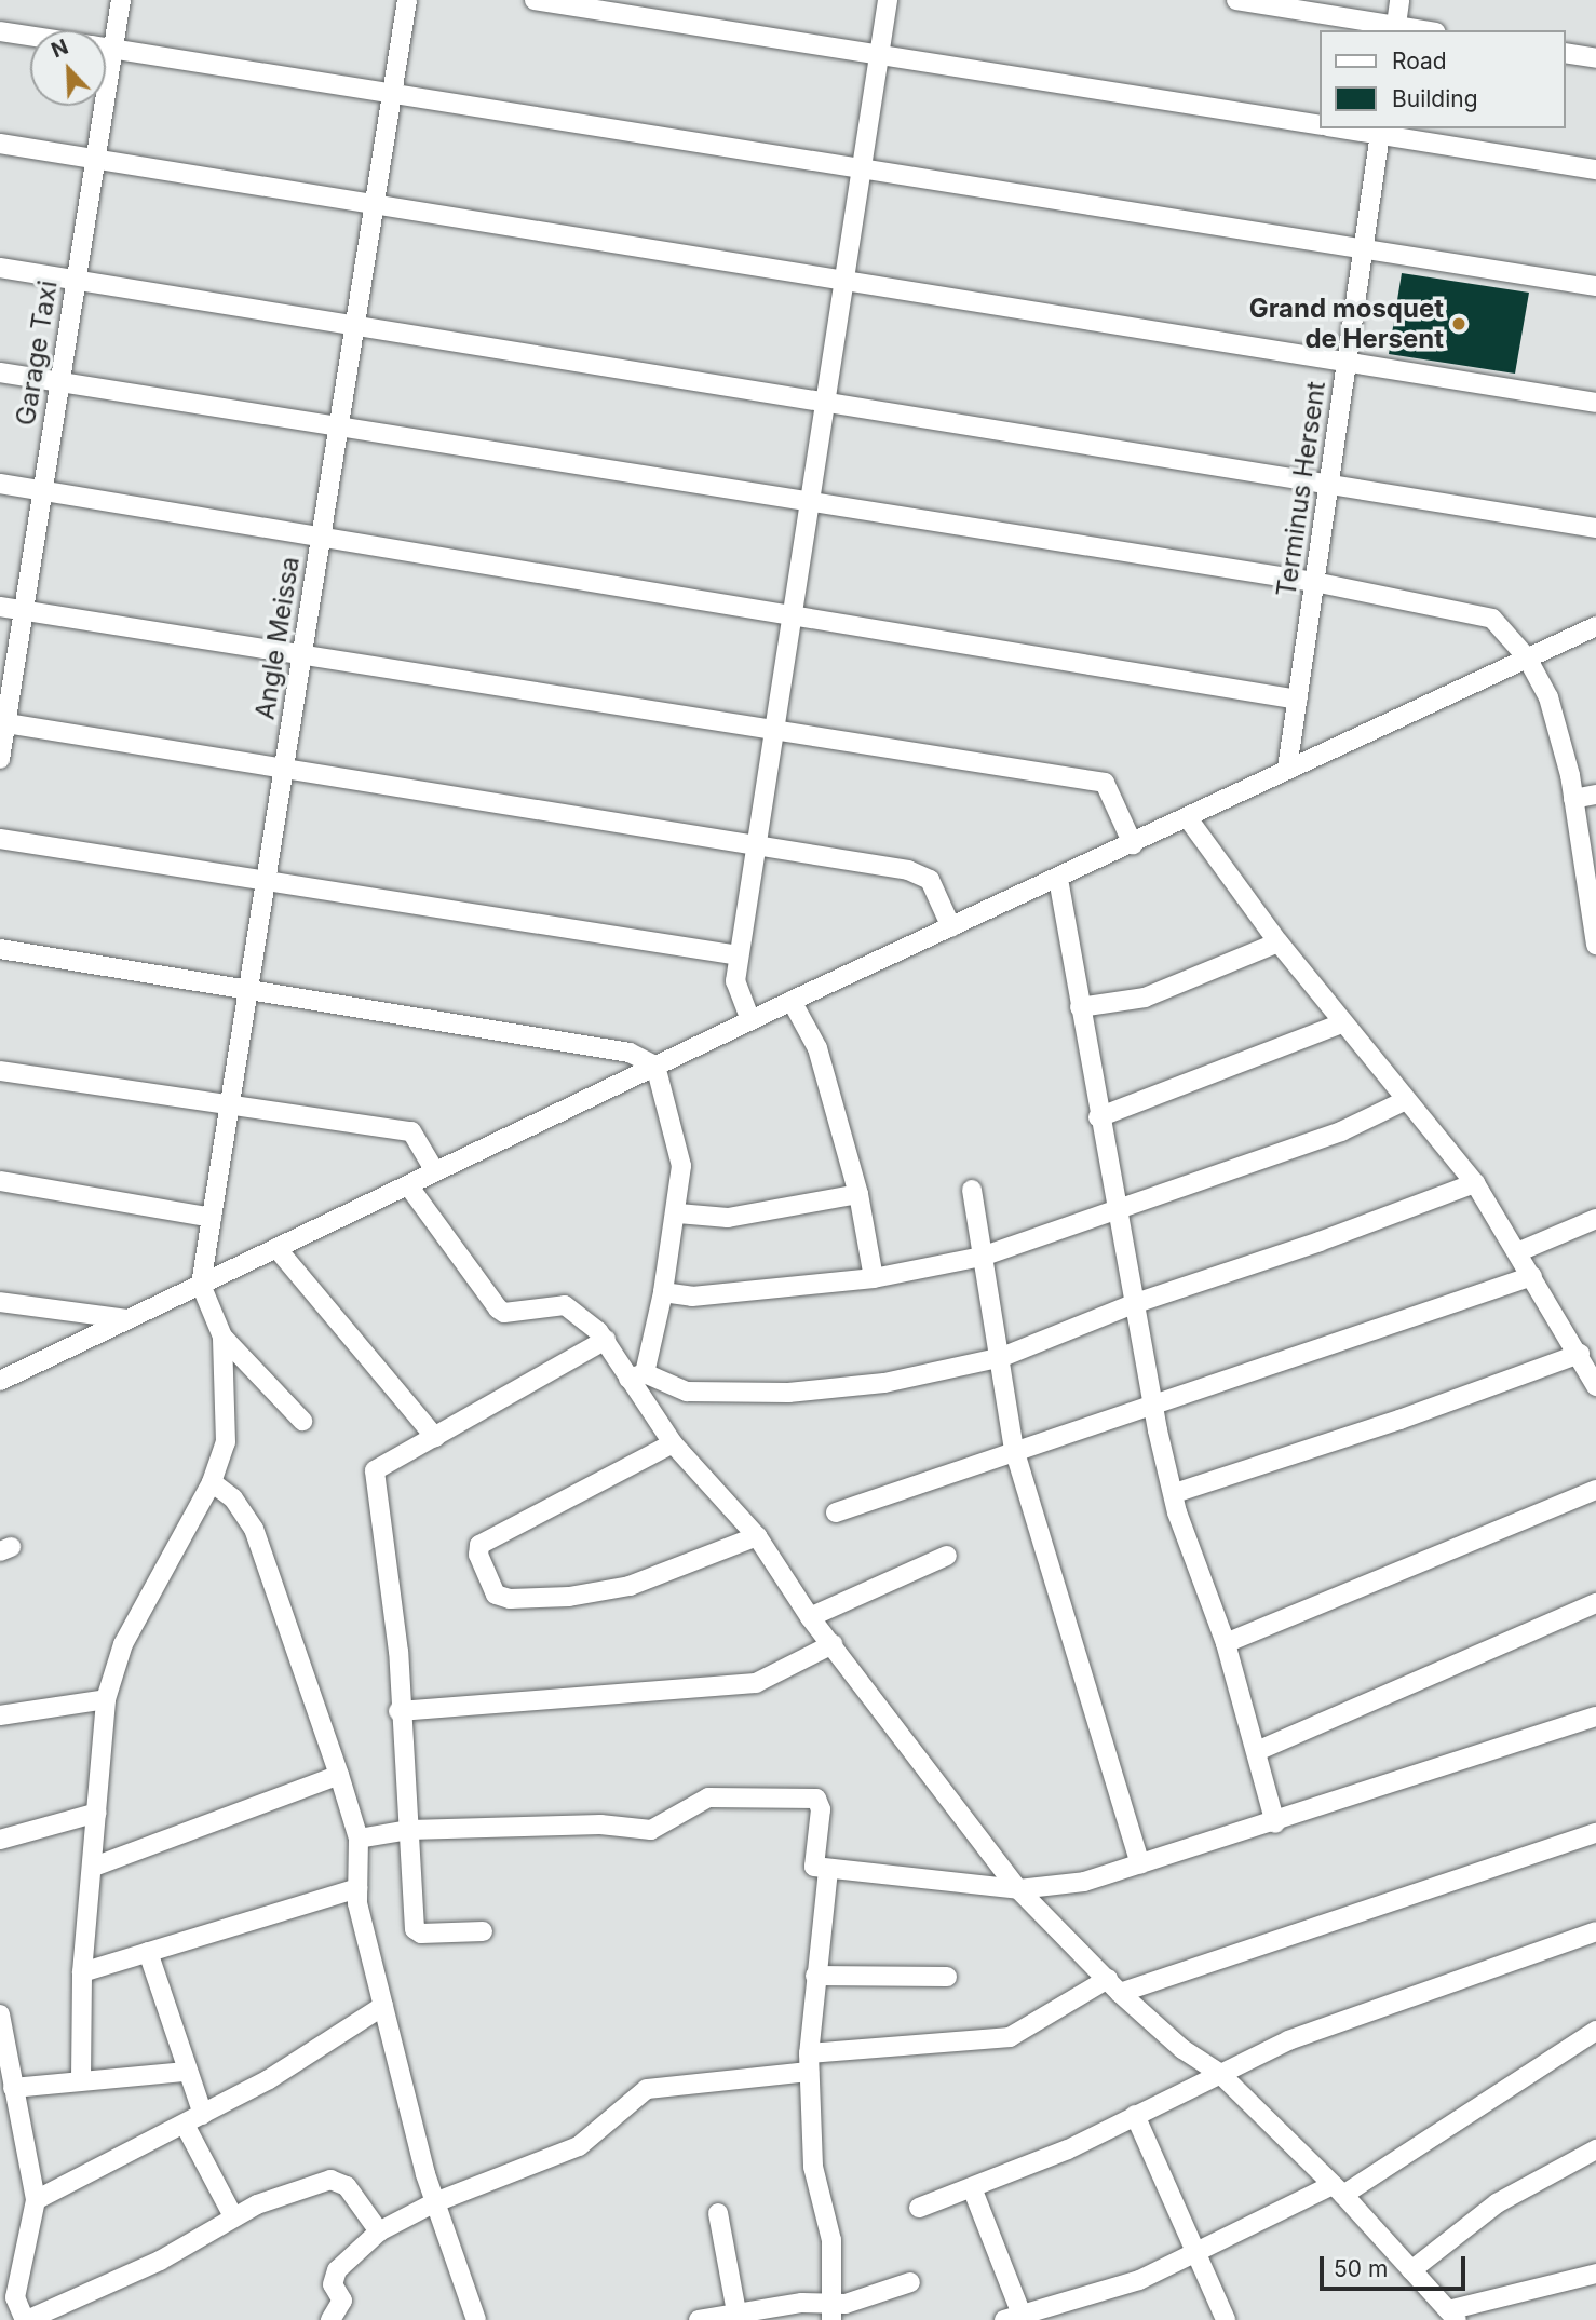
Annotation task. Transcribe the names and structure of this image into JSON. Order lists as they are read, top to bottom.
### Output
{
  "streets": {
    "street": ["Garage Taxi", "Terminus Hersent", "Angle Meissa"]
  },
  "places": ["Grand mosquet de Hersent"],
  "legend": ["Road", "Building"],
  "scale_bar": "50 m",
  "north": "top left"
}
